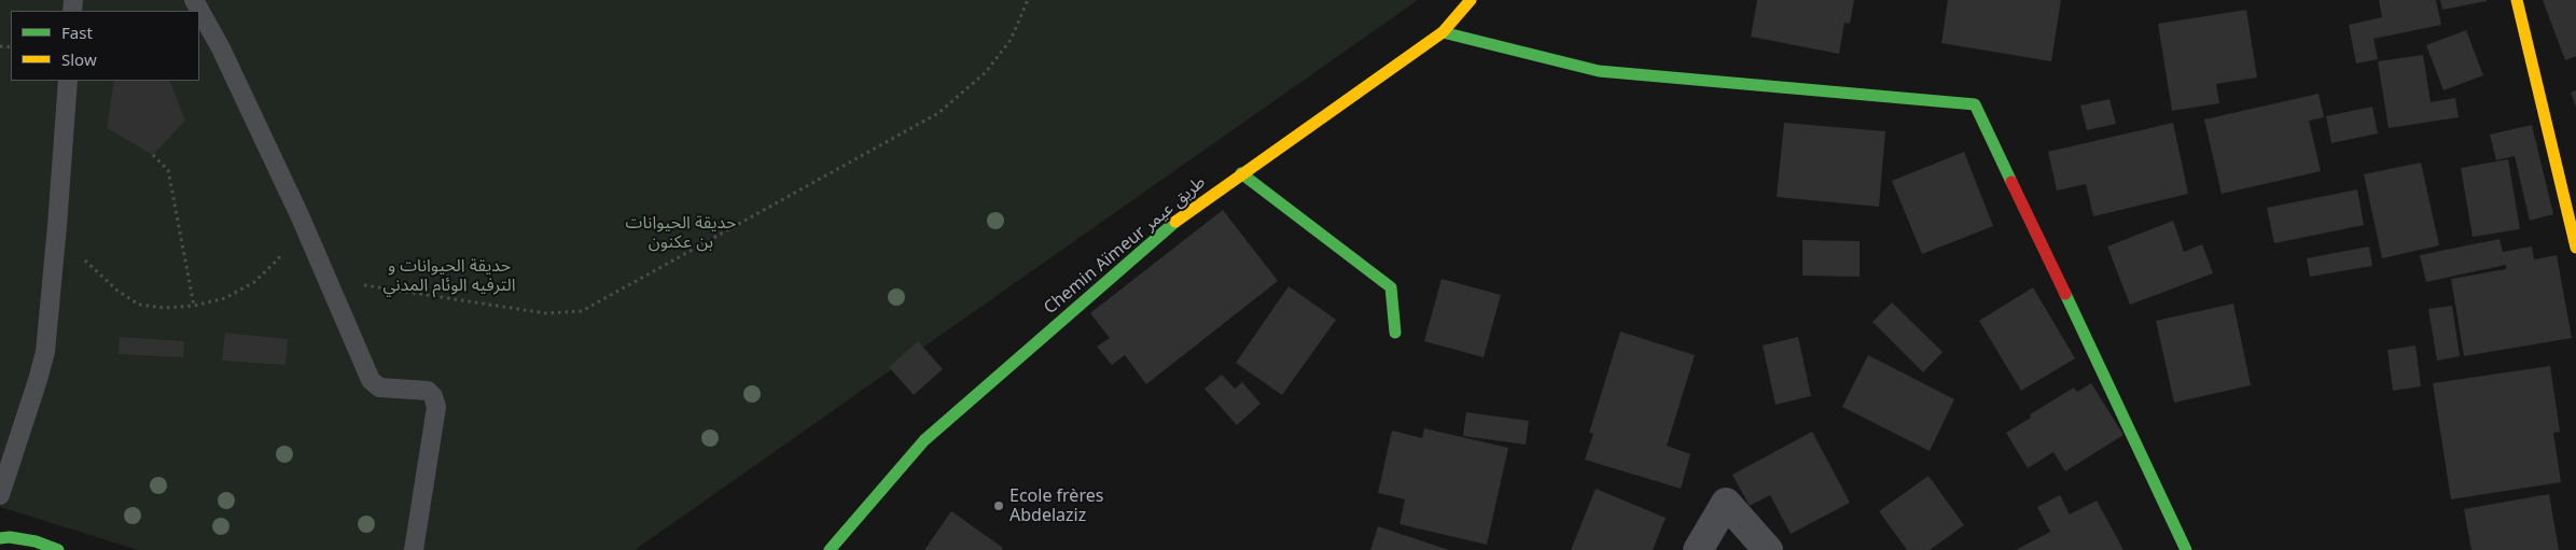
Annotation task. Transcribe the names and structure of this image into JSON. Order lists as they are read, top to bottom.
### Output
{
  "streets": {
    "street": ["Chemin Aïmeur طريق عيمر"]
  },
  "parks": ["حديقة الحيوانات بن عكنون", "حديقة الحيوانات و الترفيه الوئام المدني"],
  "places": ["Ecole frères Abdelaziz"],
  "legend": ["Fast", "Slow"]
}
